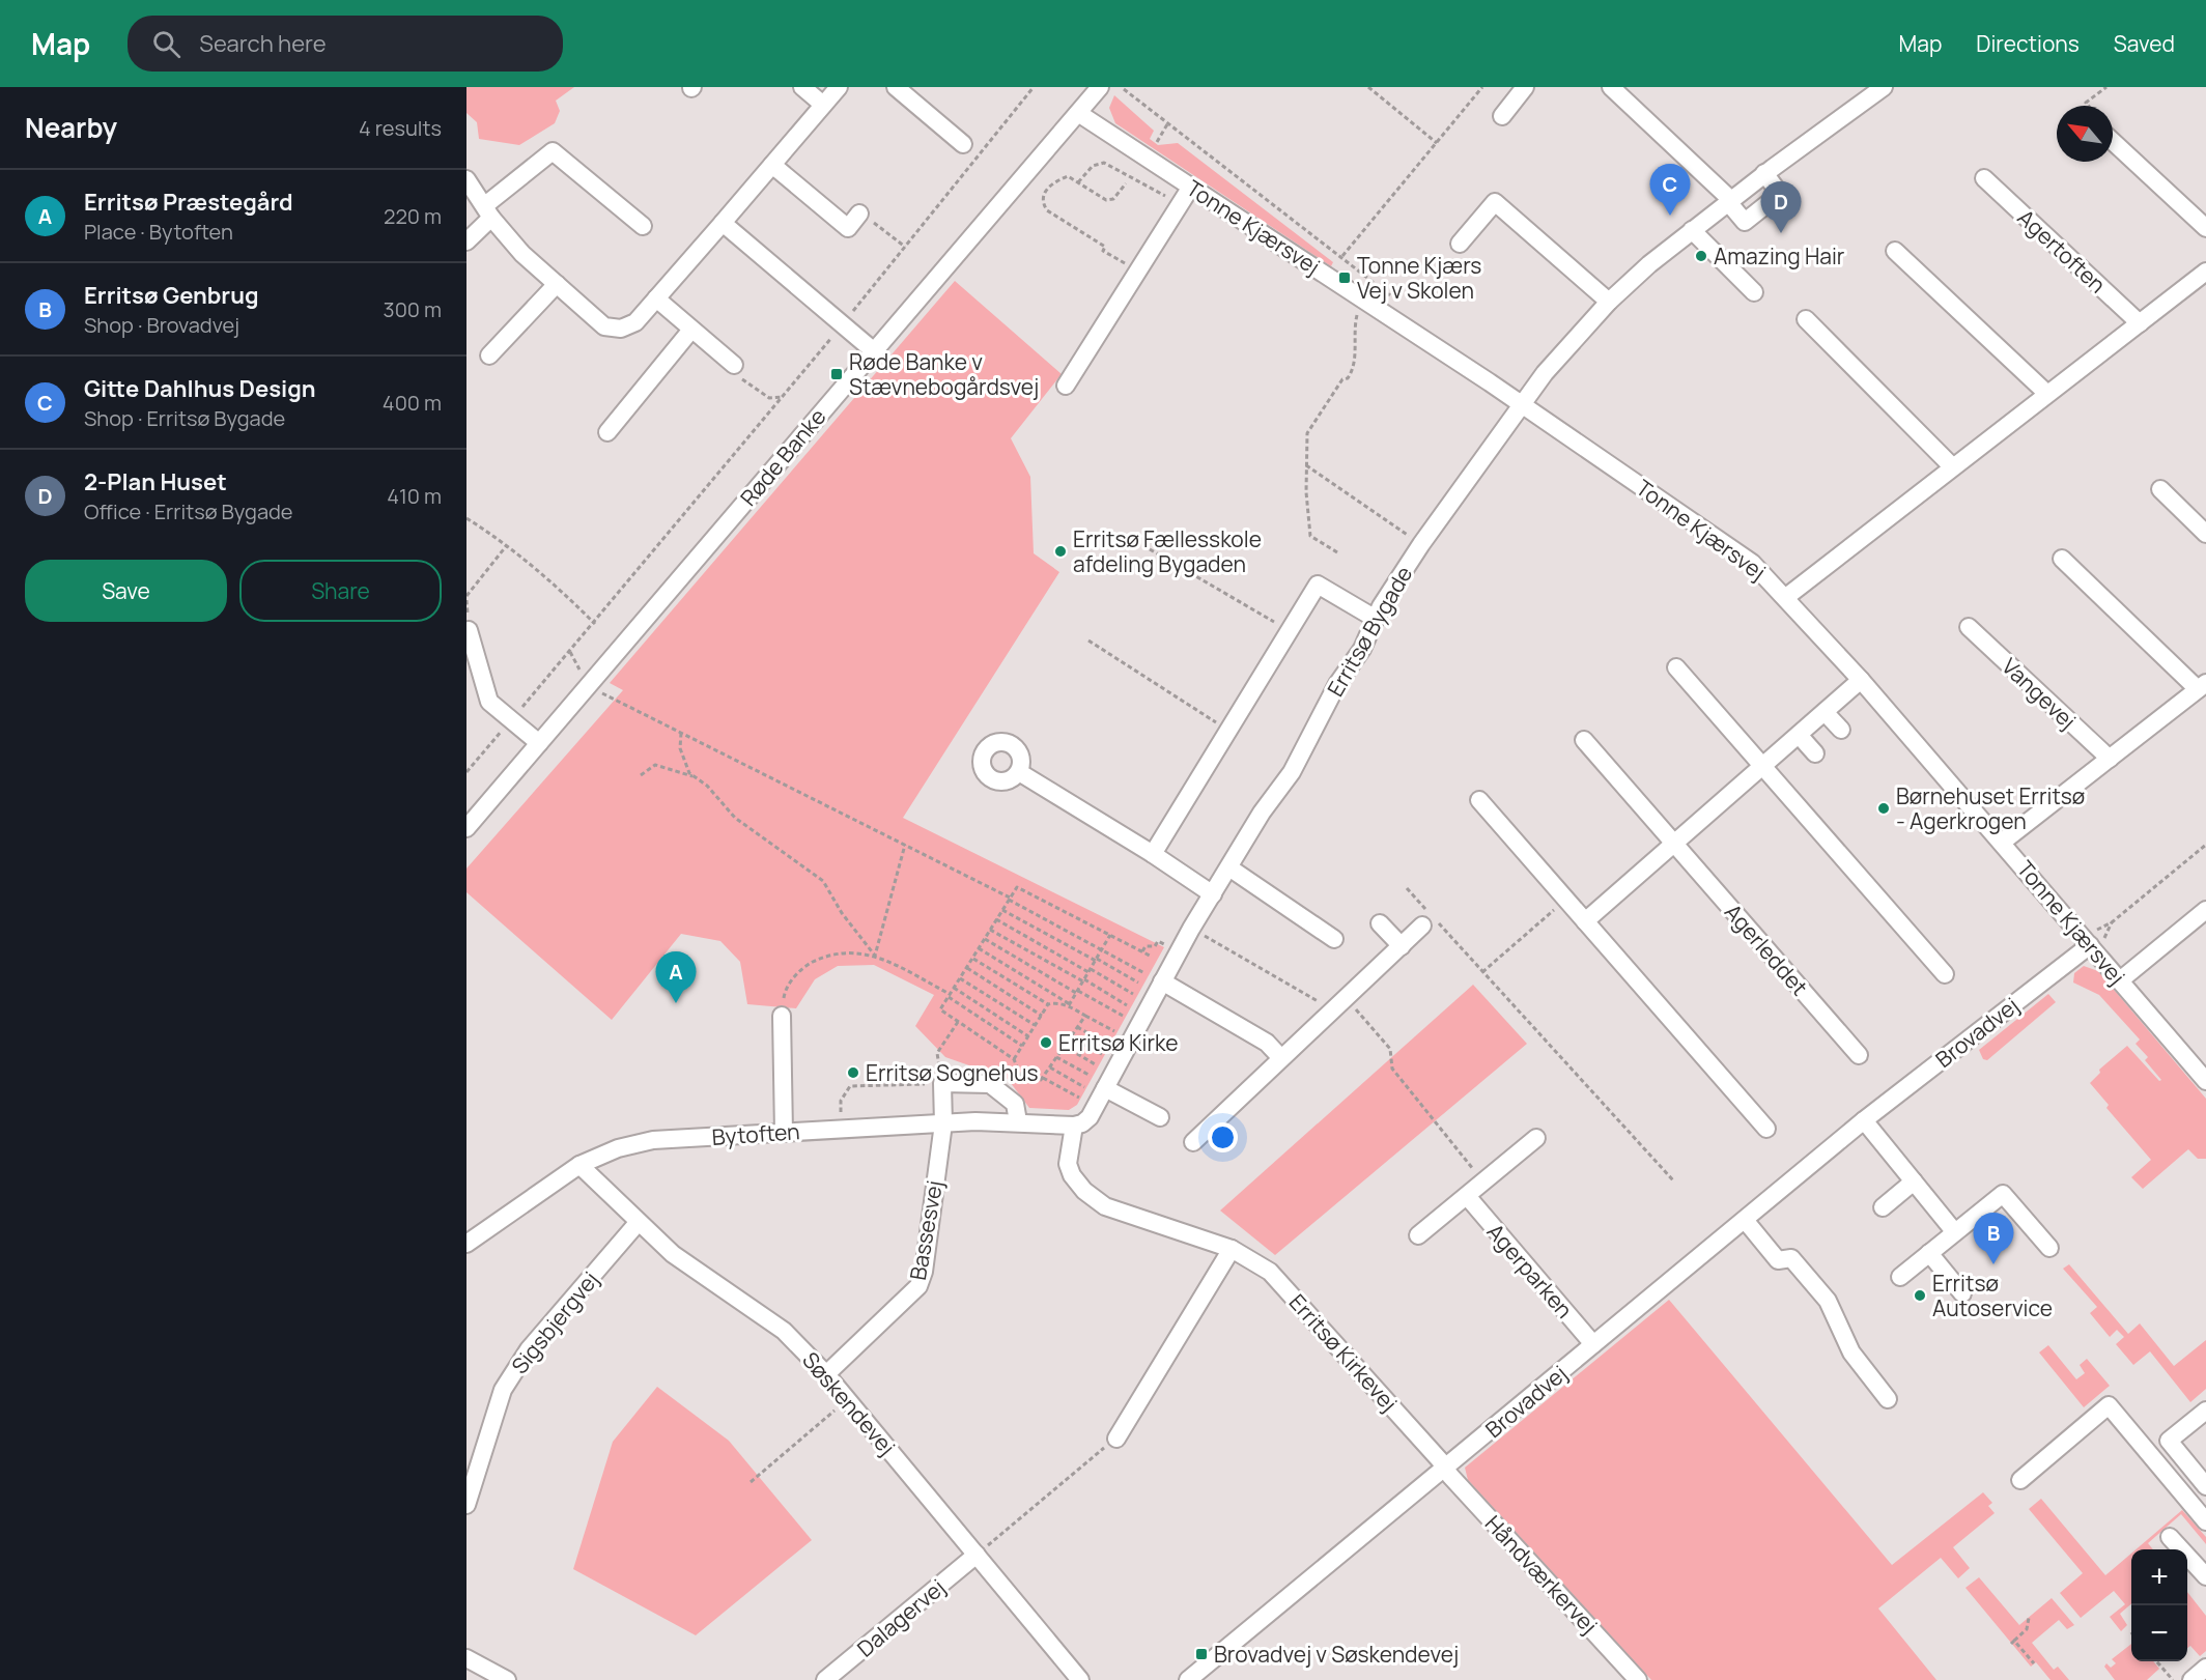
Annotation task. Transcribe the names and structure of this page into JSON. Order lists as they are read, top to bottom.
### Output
{
  "streets": {
    "street": [
      "Tonne Kjærsvej",
      "Agertoften",
      "Røde Banke",
      "Erritsø Bygade",
      "Vangevej",
      "Agerleddet",
      "Brovadvej",
      "Bytoften",
      "Bassesvej",
      "Agerparken",
      "Sigsbjergvej",
      "Erritsø Kirkevej",
      "Søskendevej",
      "Håndværkervej",
      "Dalagervej"
    ]
  },
  "crossings": [
    ["Tonne Kjærsvej", "Røde Banke"],
    ["Tonne Kjærsvej", "Erritsø Bygade"],
    ["Tonne Kjærsvej", "Brovadvej"],
    ["Erritsø Bygade", "Bytoften"],
    ["Erritsø Bygade", "Erritsø Kirkevej"],
    ["Brovadvej", "Agerparken"],
    ["Brovadvej", "Erritsø Kirkevej"],
    ["Brovadvej", "Håndværkervej"],
    ["Bytoften", "Bassesvej"],
    ["Bytoften", "Erritsø Kirkevej"],
    ["Bytoften", "Søskendevej"],
    ["Bassesvej", "Søskendevej"],
    ["Sigsbjergvej", "Søskendevej"],
    ["Erritsø Kirkevej", "Håndværkervej"],
    ["Søskendevej", "Dalagervej"]
  ],
  "places": {
    "other": [
      "Amazing Hair",
      "Erritsø Fællesskole afdeling Bygaden",
      "Børnehuset Erritsø - Agerkrogen",
      "Erritsø Kirke",
      "Erritsø Sognehus",
      "Erritsø Autoservice"
    ],
    "transit": ["Tonne Kjærs Vej v Skolen", "Røde Banke v Stævnebogårdsvej", "Brovadvej v Søskendevej"]
  },
  "north": "top left",
  "page": {
    "header": "Map",
    "search": "Search here",
    "nav": ["Map", "Directions", "Saved"],
    "heading": ["Nearby", "4 results"],
    "pins": [
      "C",
      "D",
      "A",
      "B"
    ],
    "list": [
      {
        "mark": "A",
        "name": "Erritsø Præstegård",
        "note": "Place · Bytoften",
        "value": "220 m"
      },
      {
        "mark": "B",
        "name": "Erritsø Genbrug",
        "note": "Shop · Brovadvej",
        "value": "300 m"
      },
      {
        "mark": "C",
        "name": "Gitte Dahlhus Design",
        "note": "Shop · Erritsø Bygade",
        "value": "400 m"
      },
      {
        "mark": "D",
        "name": "2-Plan Huset",
        "note": "Office · Erritsø Bygade",
        "value": "410 m"
      }
    ],
    "buttons": ["Save", "Share"],
    "map_buttons": ["+", "−"]
  }
}
